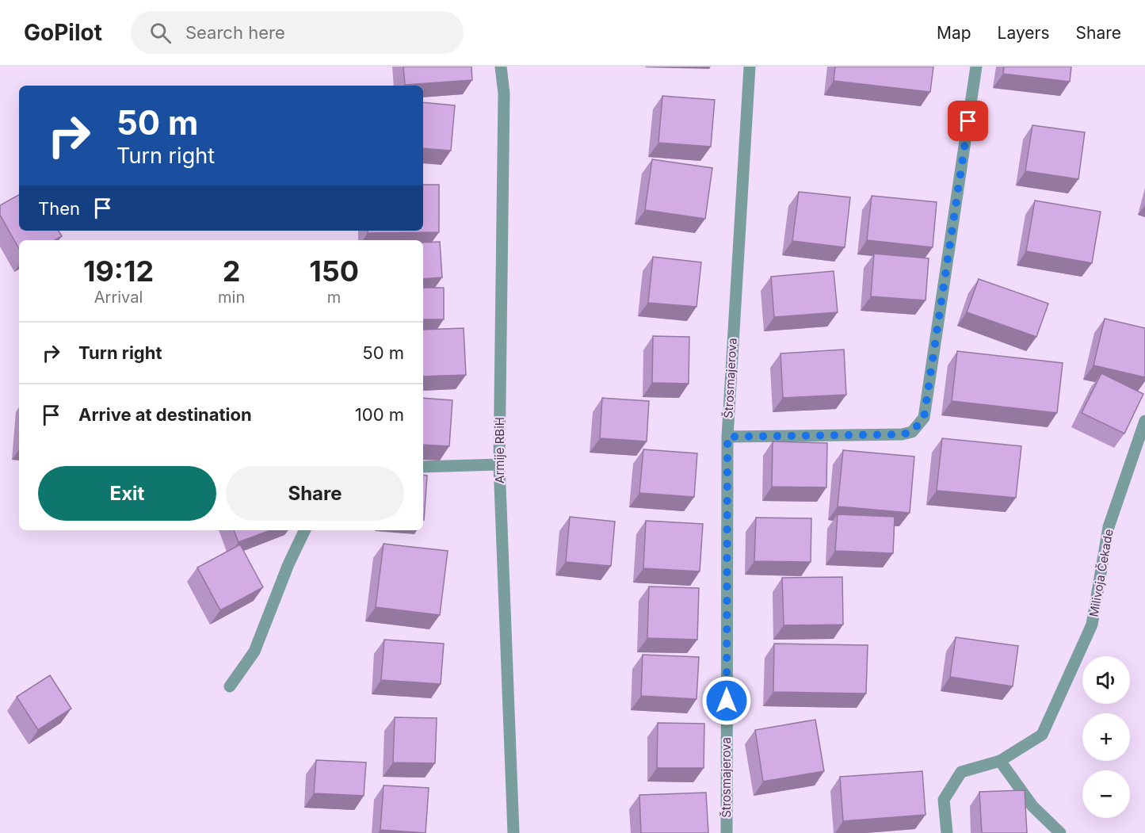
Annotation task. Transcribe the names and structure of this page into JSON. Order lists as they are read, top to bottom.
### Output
{
  "streets": {
    "street": ["Štrosmajerova", "Armije RBiH", "Milivoja Čekade"]
  },
  "page": {
    "header": "GoPilot",
    "search": "Search here",
    "nav": ["Map", "Layers", "Share"],
    "turn": ["50 m", "Turn right"],
    "then": "Then",
    "eta": [
      "19:12",
      "Arrival",
      "2",
      "min",
      "150",
      "m"
    ],
    "list": [
      {
        "name": "Turn right",
        "value": "50 m"
      },
      {
        "name": "Arrive at destination",
        "value": "100 m"
      }
    ],
    "buttons": ["Exit", "Share"],
    "map_buttons": ["+", "−"]
  }
}
